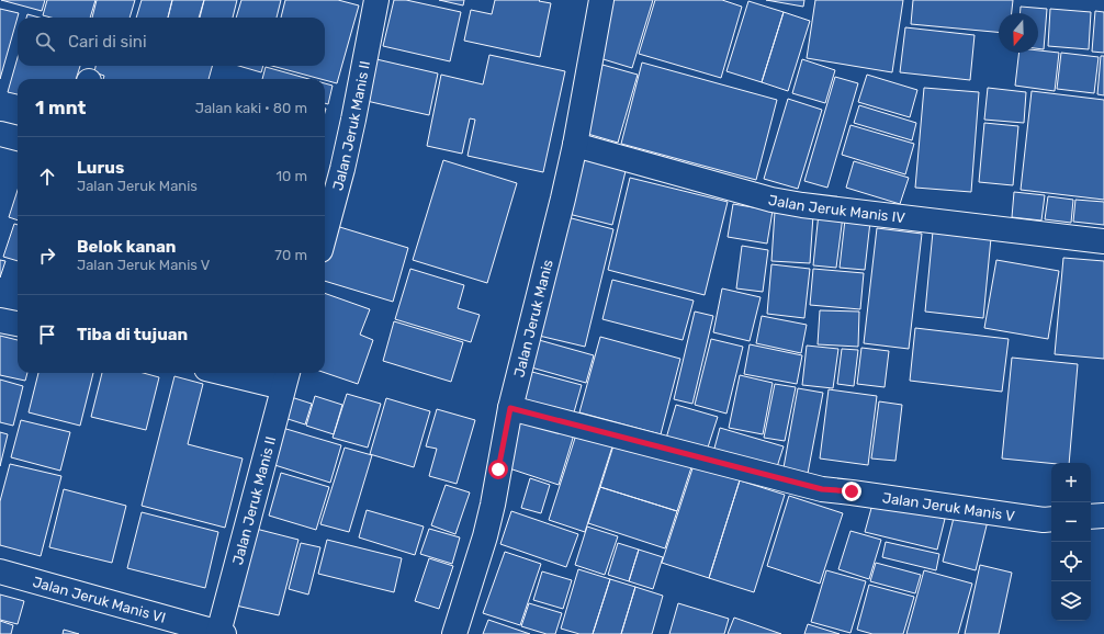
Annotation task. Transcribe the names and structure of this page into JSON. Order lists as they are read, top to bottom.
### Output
{
  "streets": {
    "street": [
      "Jalan Jeruk Manis II",
      "Jalan Jeruk Manis IV",
      "Jalan Jeruk Manis",
      "Jalan Jeruk Manis V",
      "Jalan Jeruk Manis VI"
    ]
  },
  "crossings": [
    ["Jalan Jeruk Manis II", "Jalan Jeruk Manis VI"],
    ["Jalan Jeruk Manis IV", "Jalan Jeruk Manis"],
    ["Jalan Jeruk Manis", "Jalan Jeruk Manis V"]
  ],
  "north": "bottom",
  "page": {
    "search": "Cari di sini",
    "heading": ["1 mnt", "Jalan kaki · 80 m"],
    "list": [
      ["Lurus", "Jalan Jeruk Manis", "10 m"],
      ["Belok kanan", "Jalan Jeruk Manis V", "70 m"],
      "Tiba di tujuan"
    ],
    "map_buttons": ["+", "−"]
  }
}
